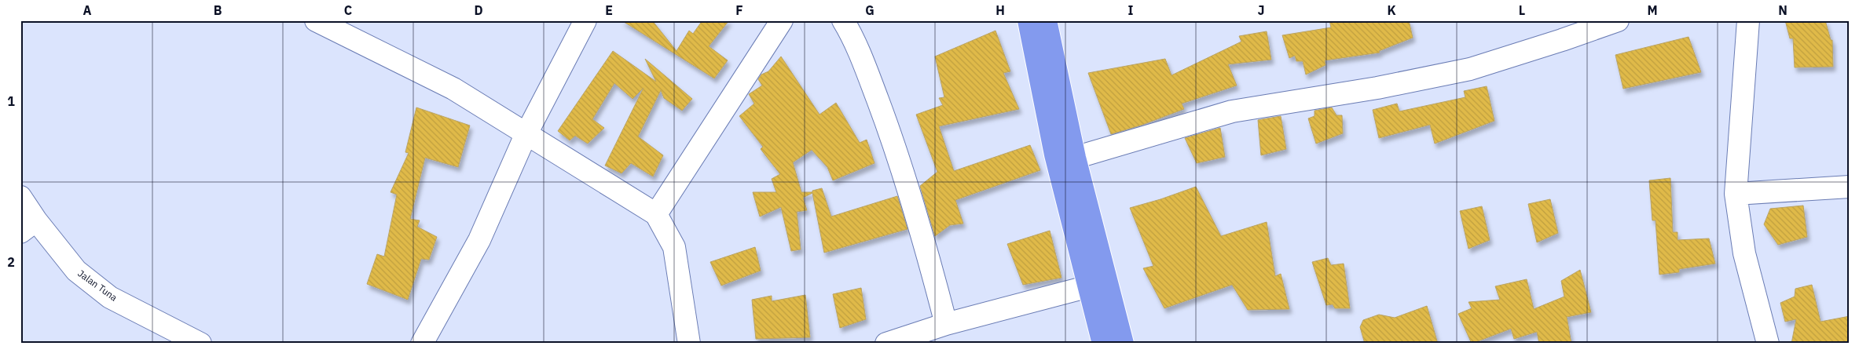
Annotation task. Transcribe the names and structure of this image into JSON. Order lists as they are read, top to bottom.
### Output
{
  "streets": {
    "street": ["Jalan Tuna"]
  },
  "grid": {
    "columns": [
      "A",
      "B",
      "C",
      "D",
      "E",
      "F",
      "G",
      "H",
      "I",
      "J",
      "K",
      "L",
      "M",
      "N"
    ],
    "rows": ["1", "2"]
  }
}
